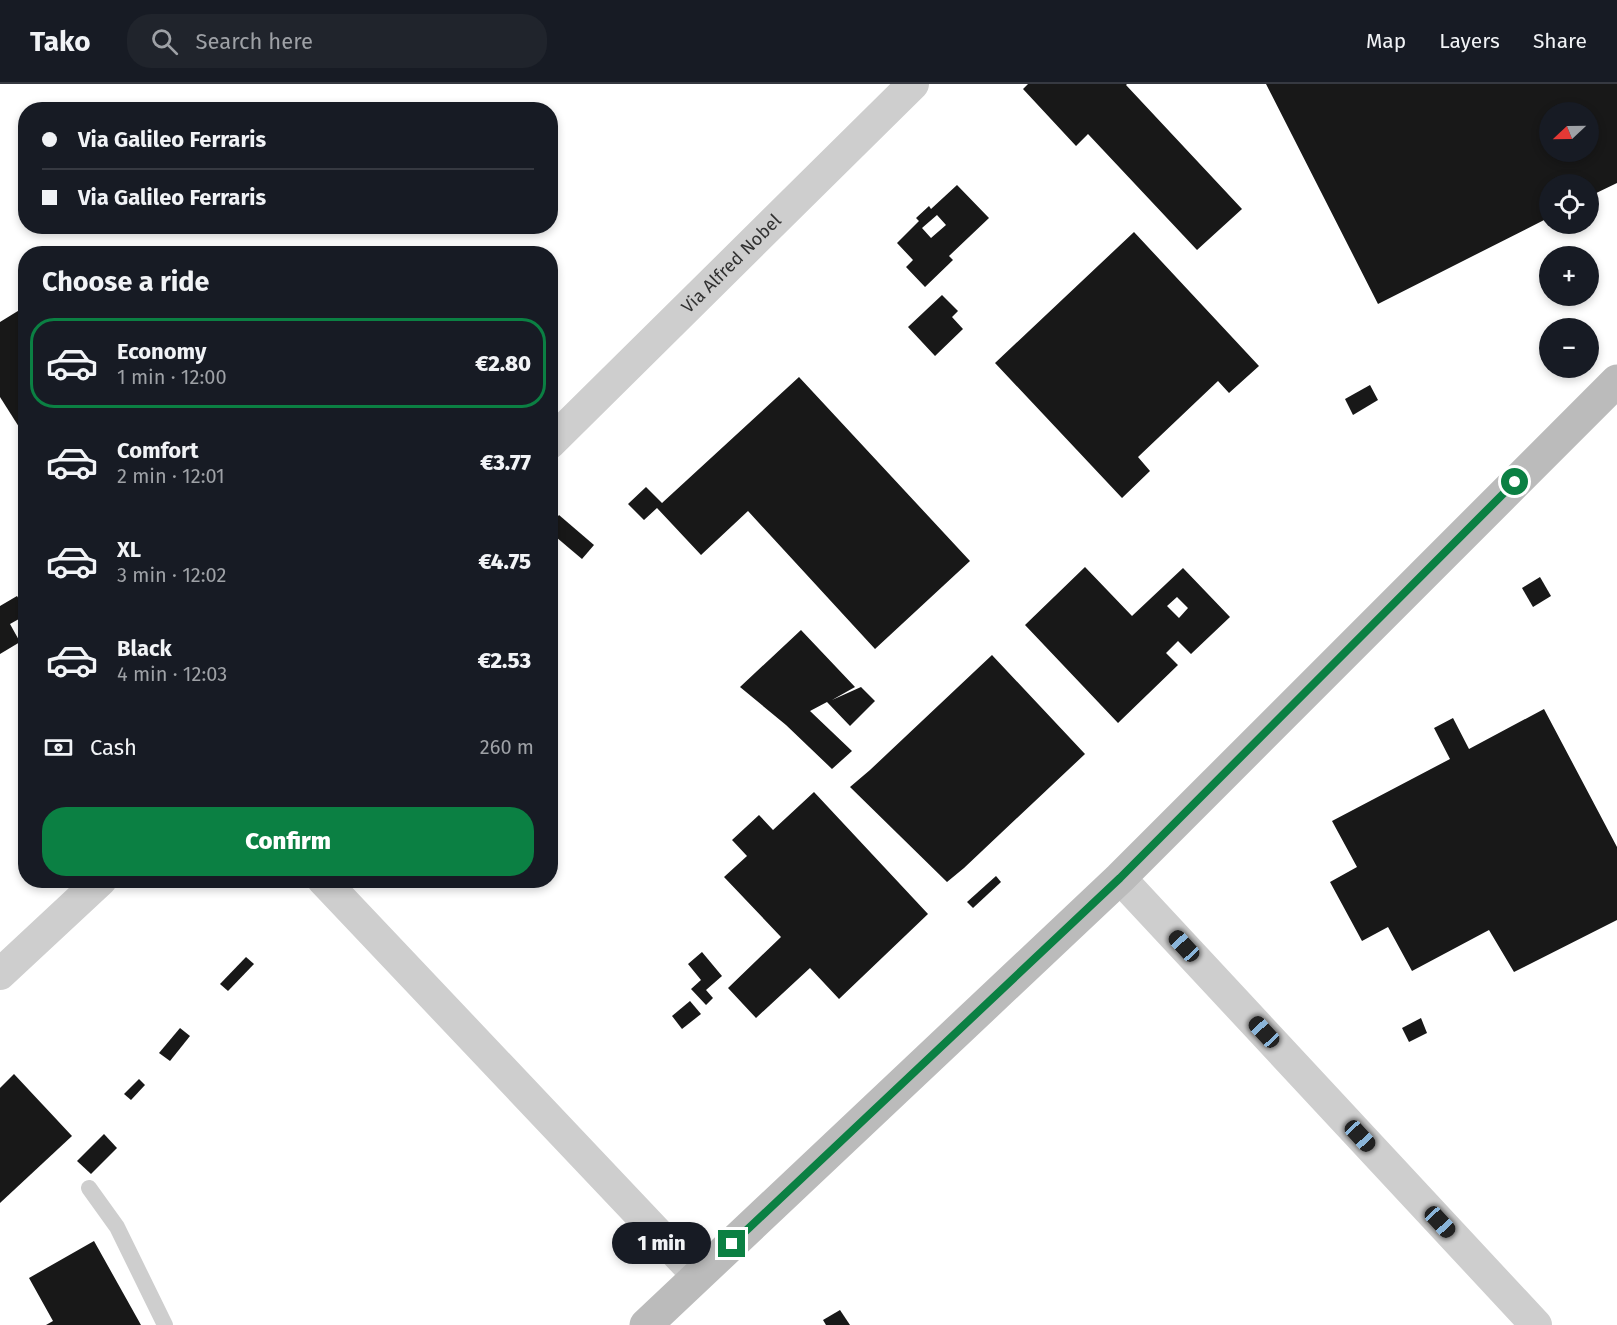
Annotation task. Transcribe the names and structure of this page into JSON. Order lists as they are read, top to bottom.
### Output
{
  "streets": {
    "street": ["Via Alfred Nobel"]
  },
  "north": "left",
  "page": {
    "header": "Tako",
    "search": "Search here",
    "nav": ["Map", "Layers", "Share"],
    "map_buttons": ["+", "−"],
    "banner": ["Via Galileo Ferraris", "Via Galileo Ferraris"],
    "heading": "Choose a ride",
    "list": [
      {
        "name": "Economy",
        "note": "1 min · 12:00",
        "value": "€2.80"
      },
      {
        "name": "Comfort",
        "note": "2 min · 12:01",
        "value": "€3.77"
      },
      {
        "name": "XL",
        "note": "3 min · 12:02",
        "value": "€4.75"
      },
      {
        "name": "Black",
        "note": "4 min · 12:03",
        "value": "€2.53"
      }
    ],
    "pay": ["Cash", "260 m"],
    "buttons": "Confirm",
    "bubble": "1 min"
  }
}
